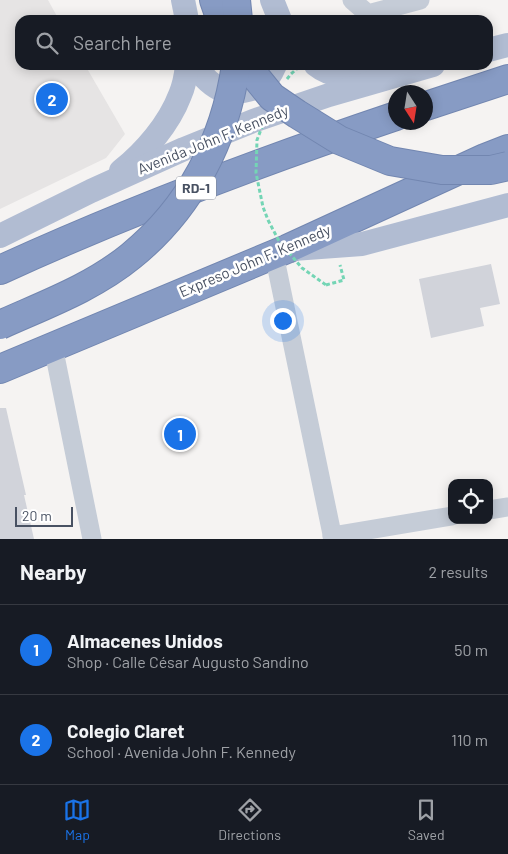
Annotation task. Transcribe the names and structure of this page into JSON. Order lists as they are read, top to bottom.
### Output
{
  "streets": {
    "highway": ["RD-1", "Expreso John F. Kennedy"],
    "main road": ["Avenida John F. Kennedy"]
  },
  "scale_bar": "20 m",
  "north": "bottom",
  "page": {
    "search": "Search here",
    "pins": ["2", "1"],
    "scale": "20 m",
    "heading": ["Nearby", "2 results"],
    "list": [
      {
        "mark": "1",
        "name": "Almacenes Unidos",
        "note": "Shop · Calle César Augusto Sandino",
        "value": "50 m"
      },
      {
        "mark": "2",
        "name": "Colegio Claret",
        "note": "School · Avenida John F. Kennedy",
        "value": "110 m"
      }
    ],
    "nav": ["Map", "Directions", "Saved"]
  }
}
